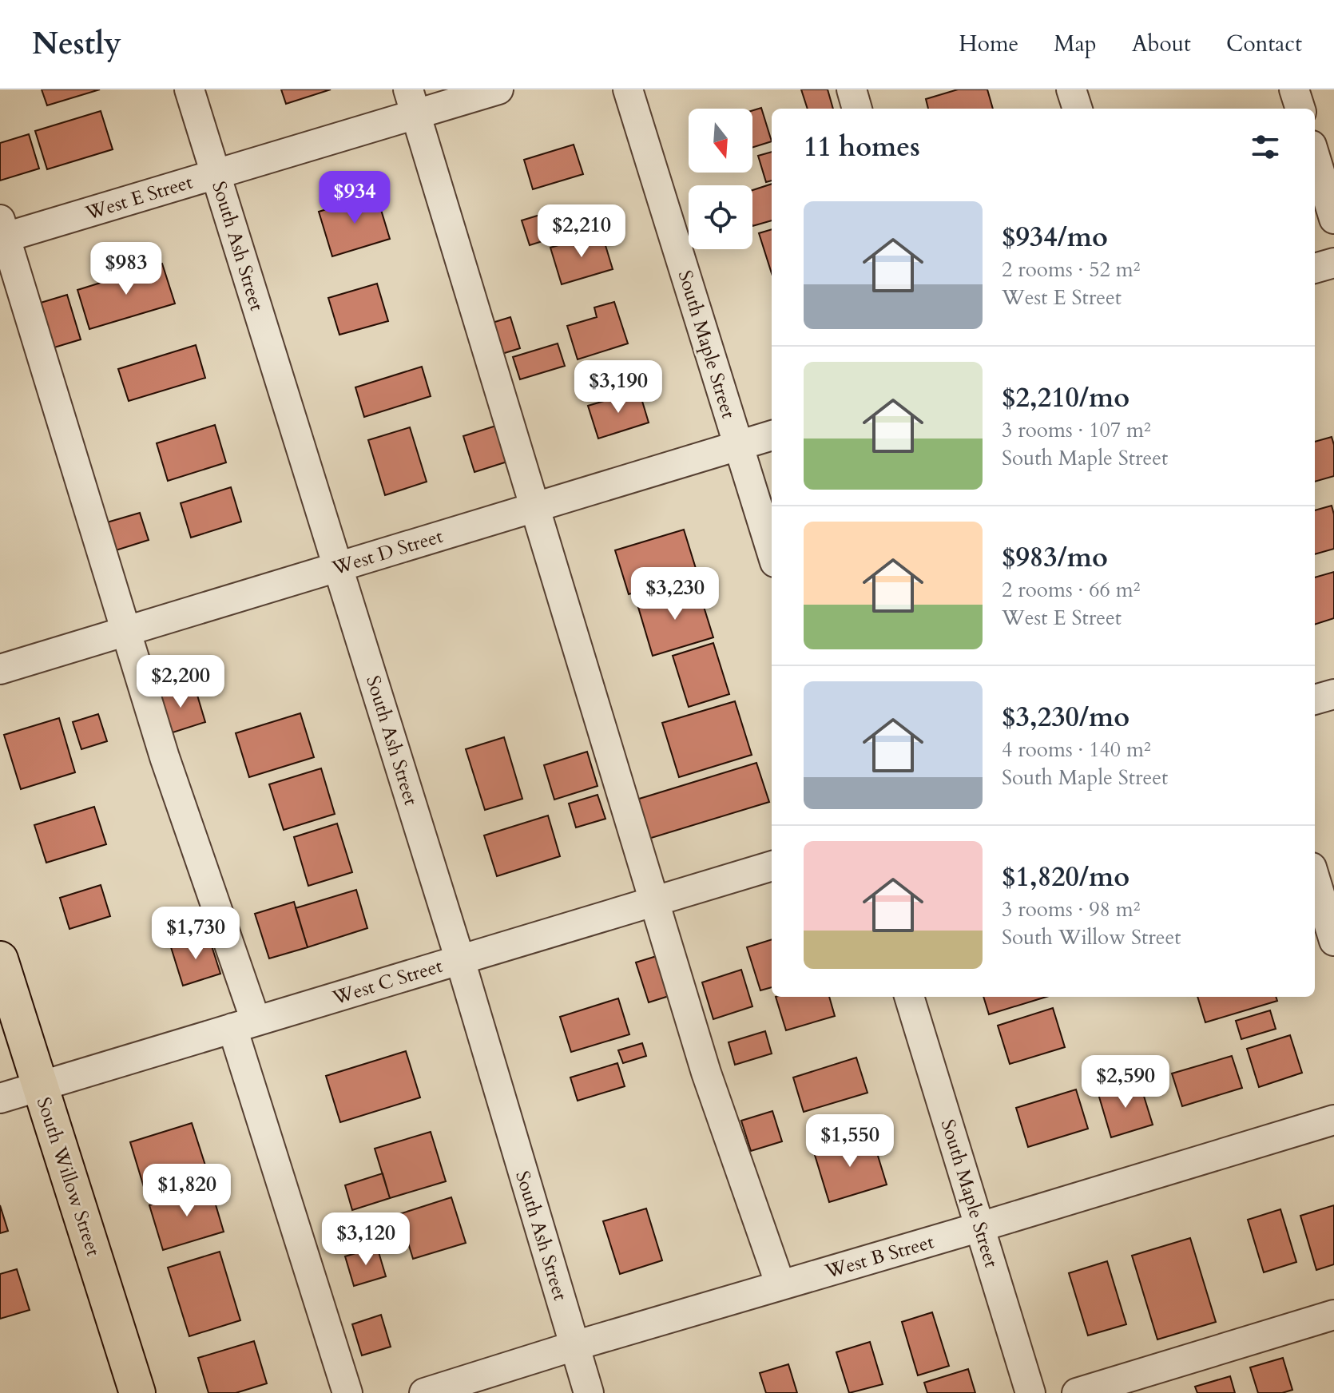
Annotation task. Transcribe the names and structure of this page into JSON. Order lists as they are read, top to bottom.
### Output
{
  "streets": {
    "main road": ["South Willow Street"],
    "street": [
      "West E Street",
      "South Ash Street",
      "South Maple Street",
      "West D Street",
      "West C Street",
      "West B Street"
    ]
  },
  "crossings": [
    ["West E Street", "South Ash Street"],
    ["South Ash Street", "West D Street"],
    ["South Ash Street", "West C Street"],
    ["South Ash Street", "West B Street"],
    ["South Maple Street", "West D Street"],
    ["South Maple Street", "West B Street"],
    ["West C Street", "South Willow Street"]
  ],
  "north": "bottom",
  "page": {
    "header": "Nestly",
    "nav": [
      "Home",
      "Map",
      "About",
      "Contact"
    ],
    "heading": "11 homes",
    "price": [
      "$934",
      "$2,210",
      "$983",
      "$3,190",
      "$3,230",
      "$2,200",
      "$1,730",
      "$2,590",
      "$1,550",
      "$1,820",
      "$3,120"
    ],
    "list": [
      {
        "name": "$934/mo",
        "note": "2 rooms · 52 m² · West E Street"
      },
      {
        "name": "$2,210/mo",
        "note": "3 rooms · 107 m² · South Maple Street"
      },
      {
        "name": "$983/mo",
        "note": "2 rooms · 66 m² · West E Street"
      },
      {
        "name": "$3,230/mo",
        "note": "4 rooms · 140 m² · South Maple Street"
      },
      {
        "name": "$1,820/mo",
        "note": "3 rooms · 98 m² · South Willow Street"
      }
    ]
  }
}
